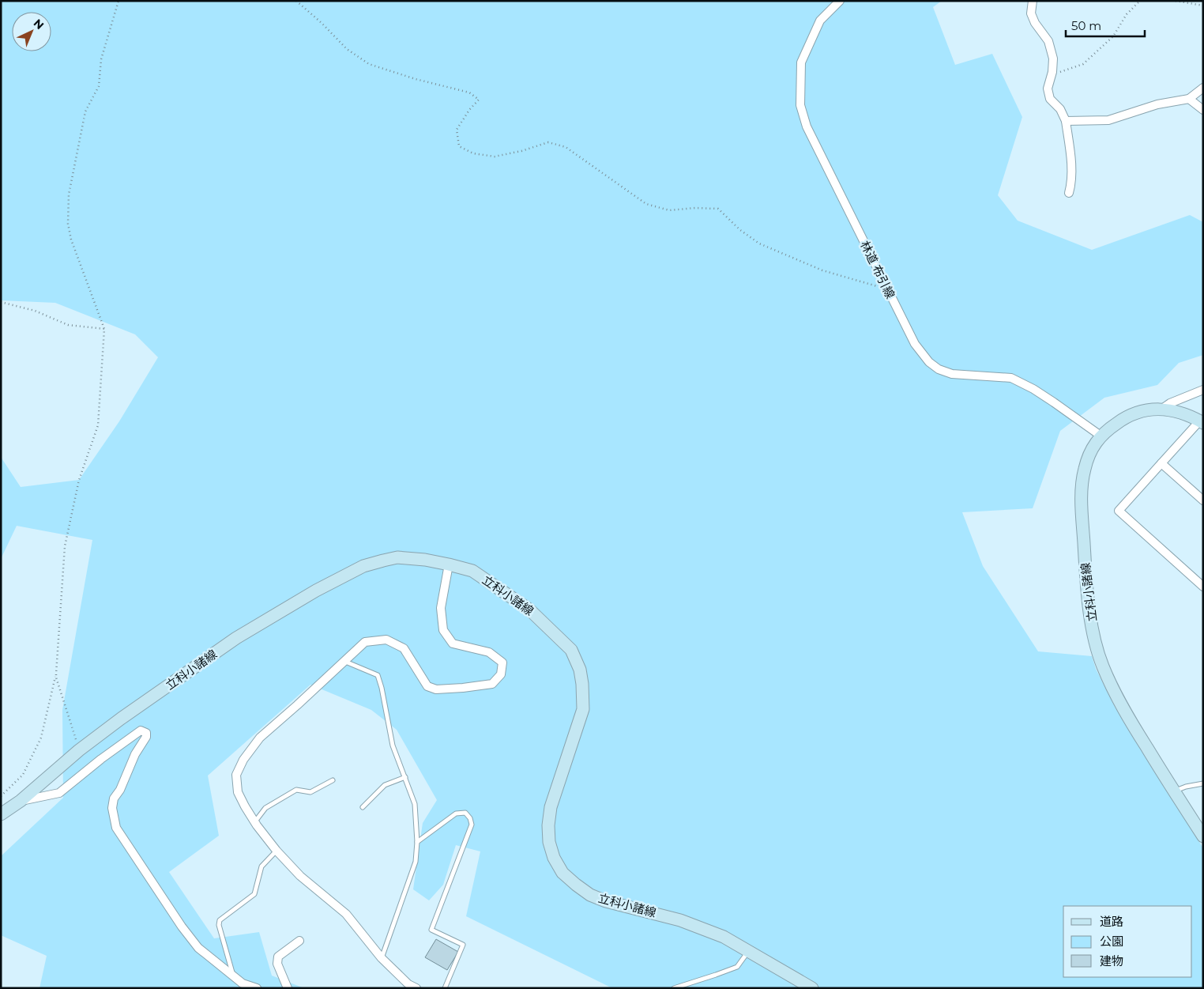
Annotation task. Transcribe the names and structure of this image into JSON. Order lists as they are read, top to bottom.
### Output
{
  "streets": {
    "main road": ["立科小諸線"],
    "street": ["林道 布引線"]
  },
  "crossings": [
    ["林道 布引線", "立科小諸線"]
  ],
  "legend": ["道路", "公園", "建物"],
  "scale_bar": "50 m",
  "north": "top right"
}
